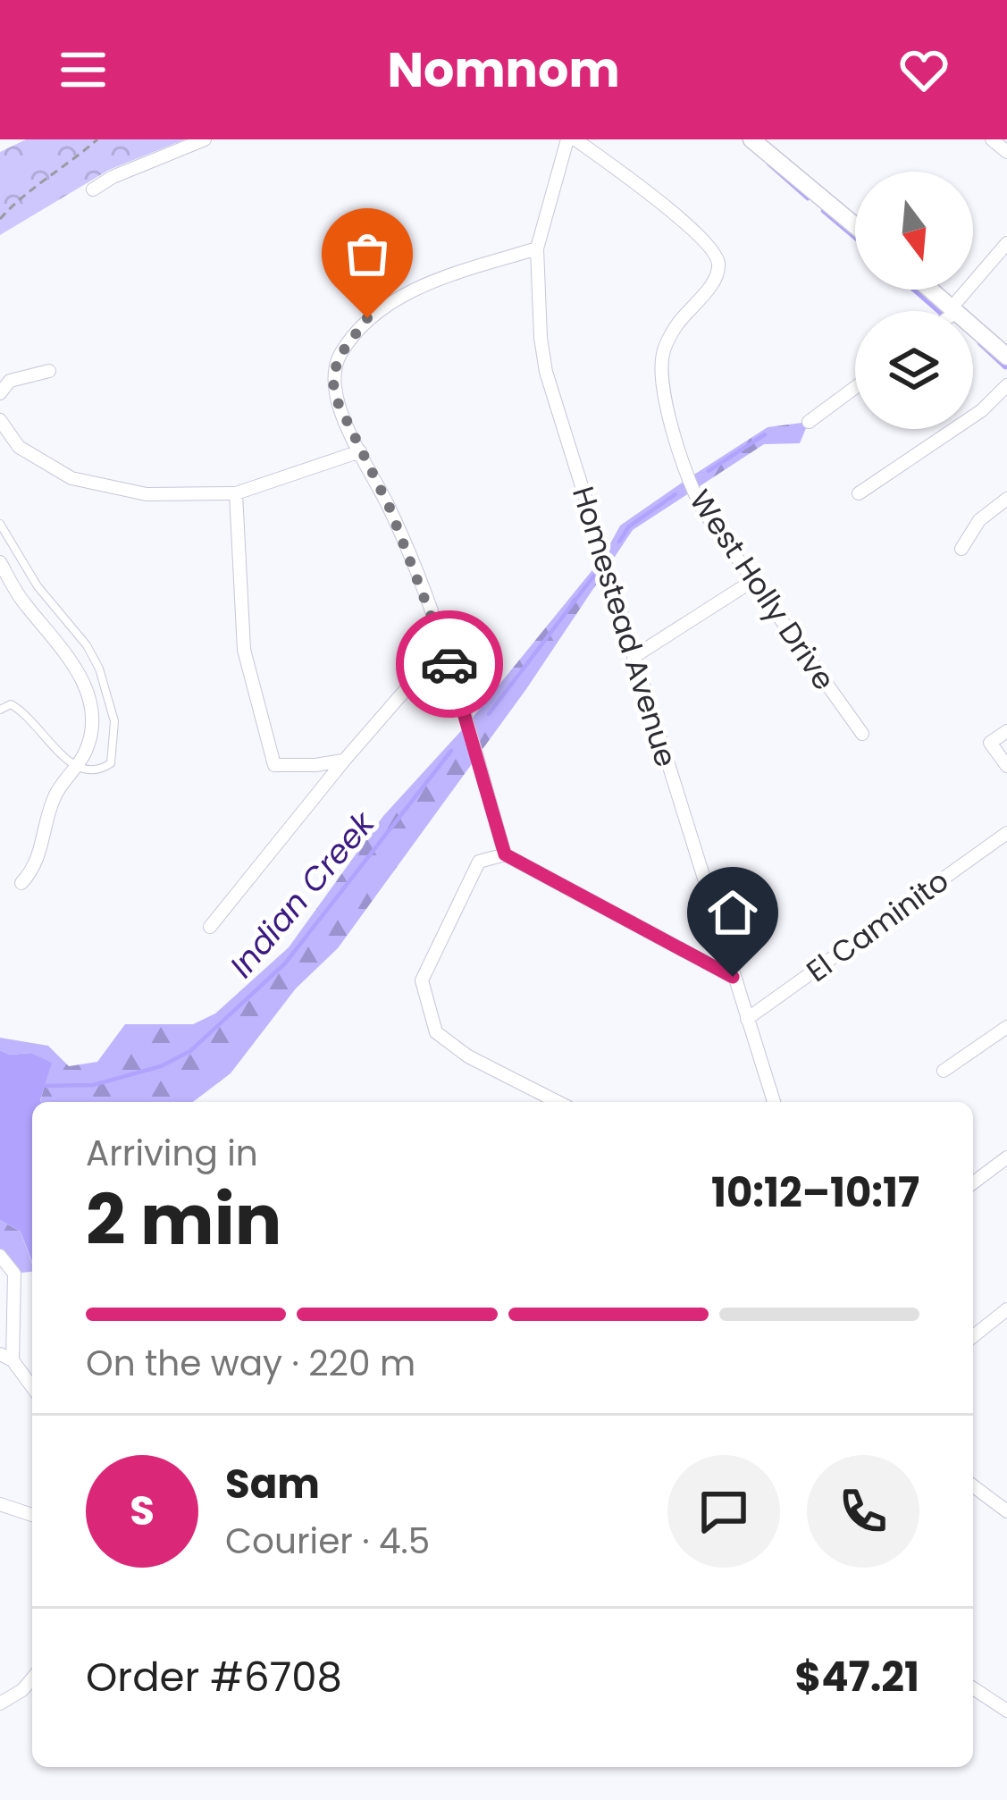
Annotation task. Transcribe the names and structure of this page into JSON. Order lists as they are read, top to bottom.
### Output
{
  "streets": {
    "street": ["West Holly Drive", "Homestead Avenue", "El Caminito"]
  },
  "crossings": [
    ["West Holly Drive", "Homestead Avenue"],
    ["Homestead Avenue", "El Caminito"]
  ],
  "water": ["Indian Creek"],
  "north": "bottom",
  "page": {
    "header": "Nomnom",
    "heading": ["2 min", "Arriving in", "10:12–10:17"],
    "panel": [
      "Sam",
      "Courier · 4.5",
      "Order #6708",
      "$47.21"
    ],
    "bar": "On the way · 220 m",
    "round": "S"
  }
}
